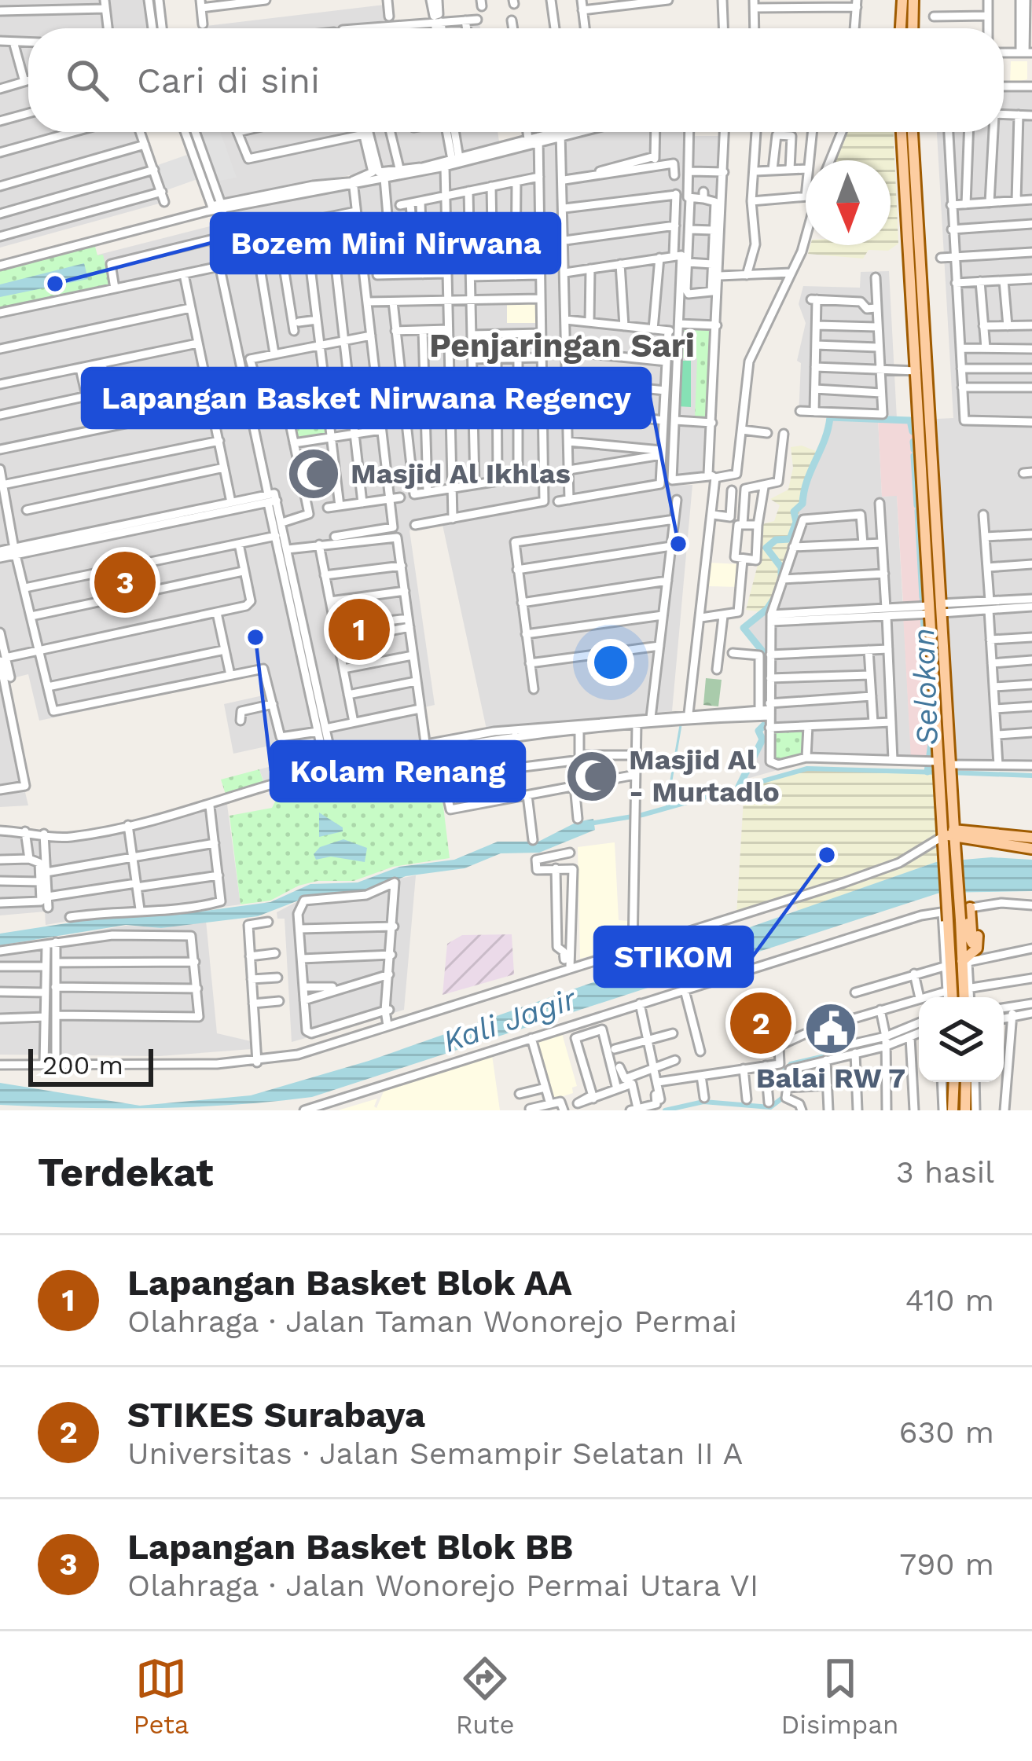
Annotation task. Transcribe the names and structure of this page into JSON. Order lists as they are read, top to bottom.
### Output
{
  "districts": ["Penjaringan Sari"],
  "water": ["Selokan", "Kali Jagir"],
  "places": {
    "other": [
      "Bozem Mini Nirwana",
      "Lapangan Basket Nirwana Regency",
      "Kolam Renang",
      "STIKOM"
    ],
    "mosque": ["Masjid Al Ikhlas", "Masjid Al - Murtadlo"],
    "public building": ["Balai RW 7"]
  },
  "scale_bar": "200 m",
  "north": "bottom",
  "page": {
    "search": "Cari di sini",
    "pins": ["3", "1", "2"],
    "scale": "200 m",
    "heading": ["Terdekat", "3 hasil"],
    "list": [
      {
        "mark": "1",
        "name": "Lapangan Basket Blok AA",
        "note": "Olahraga · Jalan Taman Wonorejo Permai",
        "value": "410 m"
      },
      {
        "mark": "2",
        "name": "STIKES Surabaya",
        "note": "Universitas · Jalan Semampir Selatan II A",
        "value": "630 m"
      },
      {
        "mark": "3",
        "name": "Lapangan Basket Blok BB",
        "note": "Olahraga · Jalan Wonorejo Permai Utara VI",
        "value": "790 m"
      }
    ],
    "nav": ["Peta", "Rute", "Disimpan"]
  }
}
